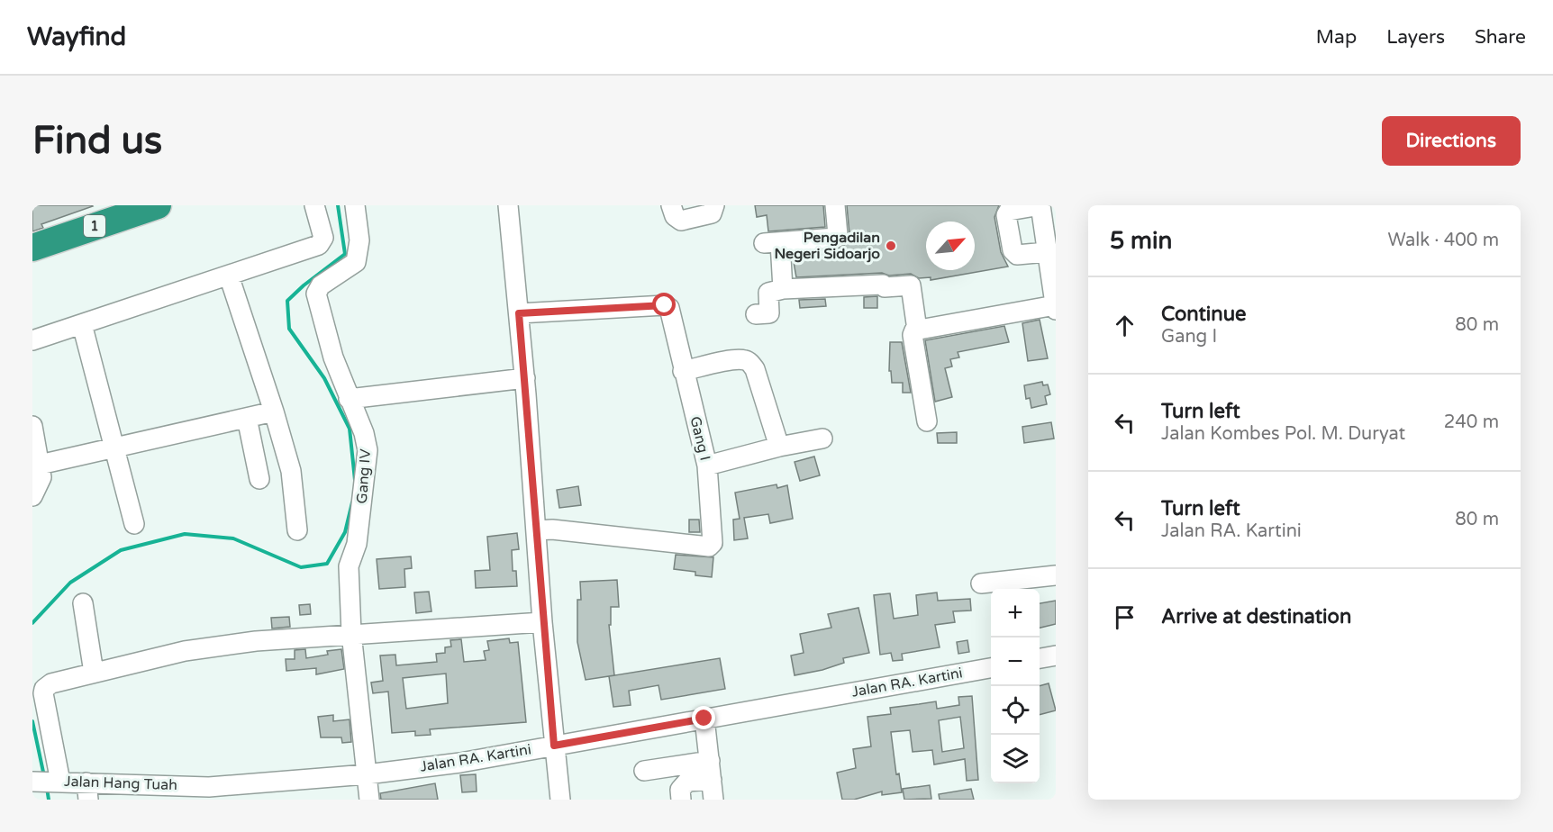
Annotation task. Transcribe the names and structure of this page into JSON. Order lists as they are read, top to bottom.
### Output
{
  "streets": {
    "highway": ["1"],
    "street": [
      "Gang I",
      "Gang IV",
      "Jalan RA. Kartini",
      "Jalan Hang Tuah"
    ]
  },
  "crossings": [
    ["Gang IV", "Jalan RA. Kartini"],
    ["Jalan RA. Kartini", "Jalan Hang Tuah"]
  ],
  "places": ["Pengadilan Negeri Sidoarjo"],
  "north": "top right",
  "page": {
    "header": "Wayfind",
    "nav": ["Map", "Layers", "Share"],
    "buttons": "Directions",
    "title": "Find us",
    "heading": ["5 min", "Walk · 400 m"],
    "list": [
      ["Continue", "Gang I", "80 m"],
      ["Turn left", "Jalan Kombes Pol. M. Duryat", "240 m"],
      ["Turn left", "Jalan RA. Kartini", "80 m"],
      "Arrive at destination"
    ],
    "map_buttons": ["+", "−"]
  }
}
